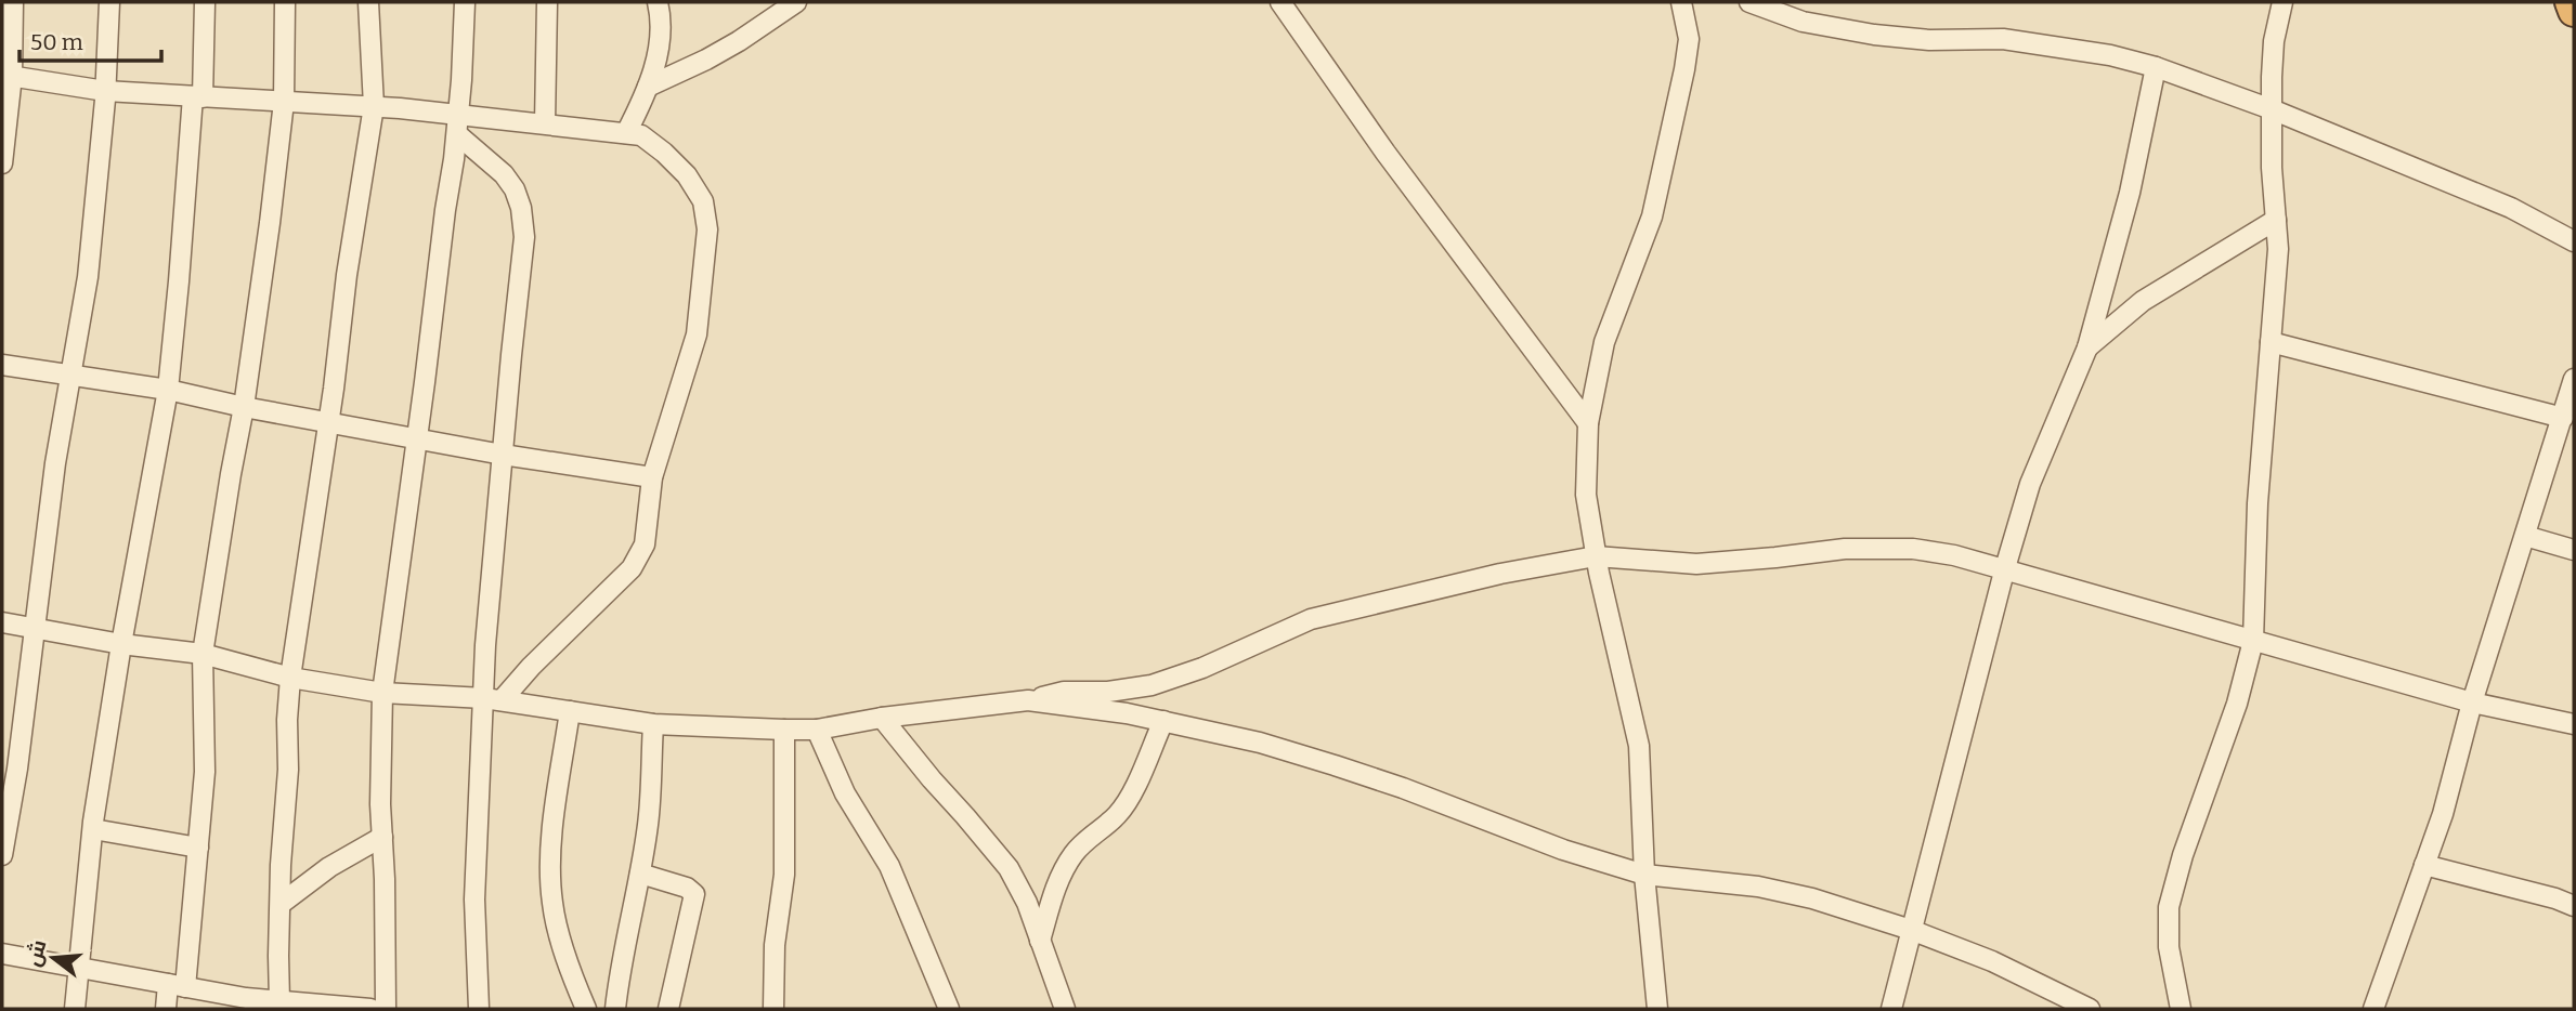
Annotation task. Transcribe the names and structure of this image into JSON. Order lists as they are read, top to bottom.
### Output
{
  "scale_bar": "50 m",
  "north": "left"
}
